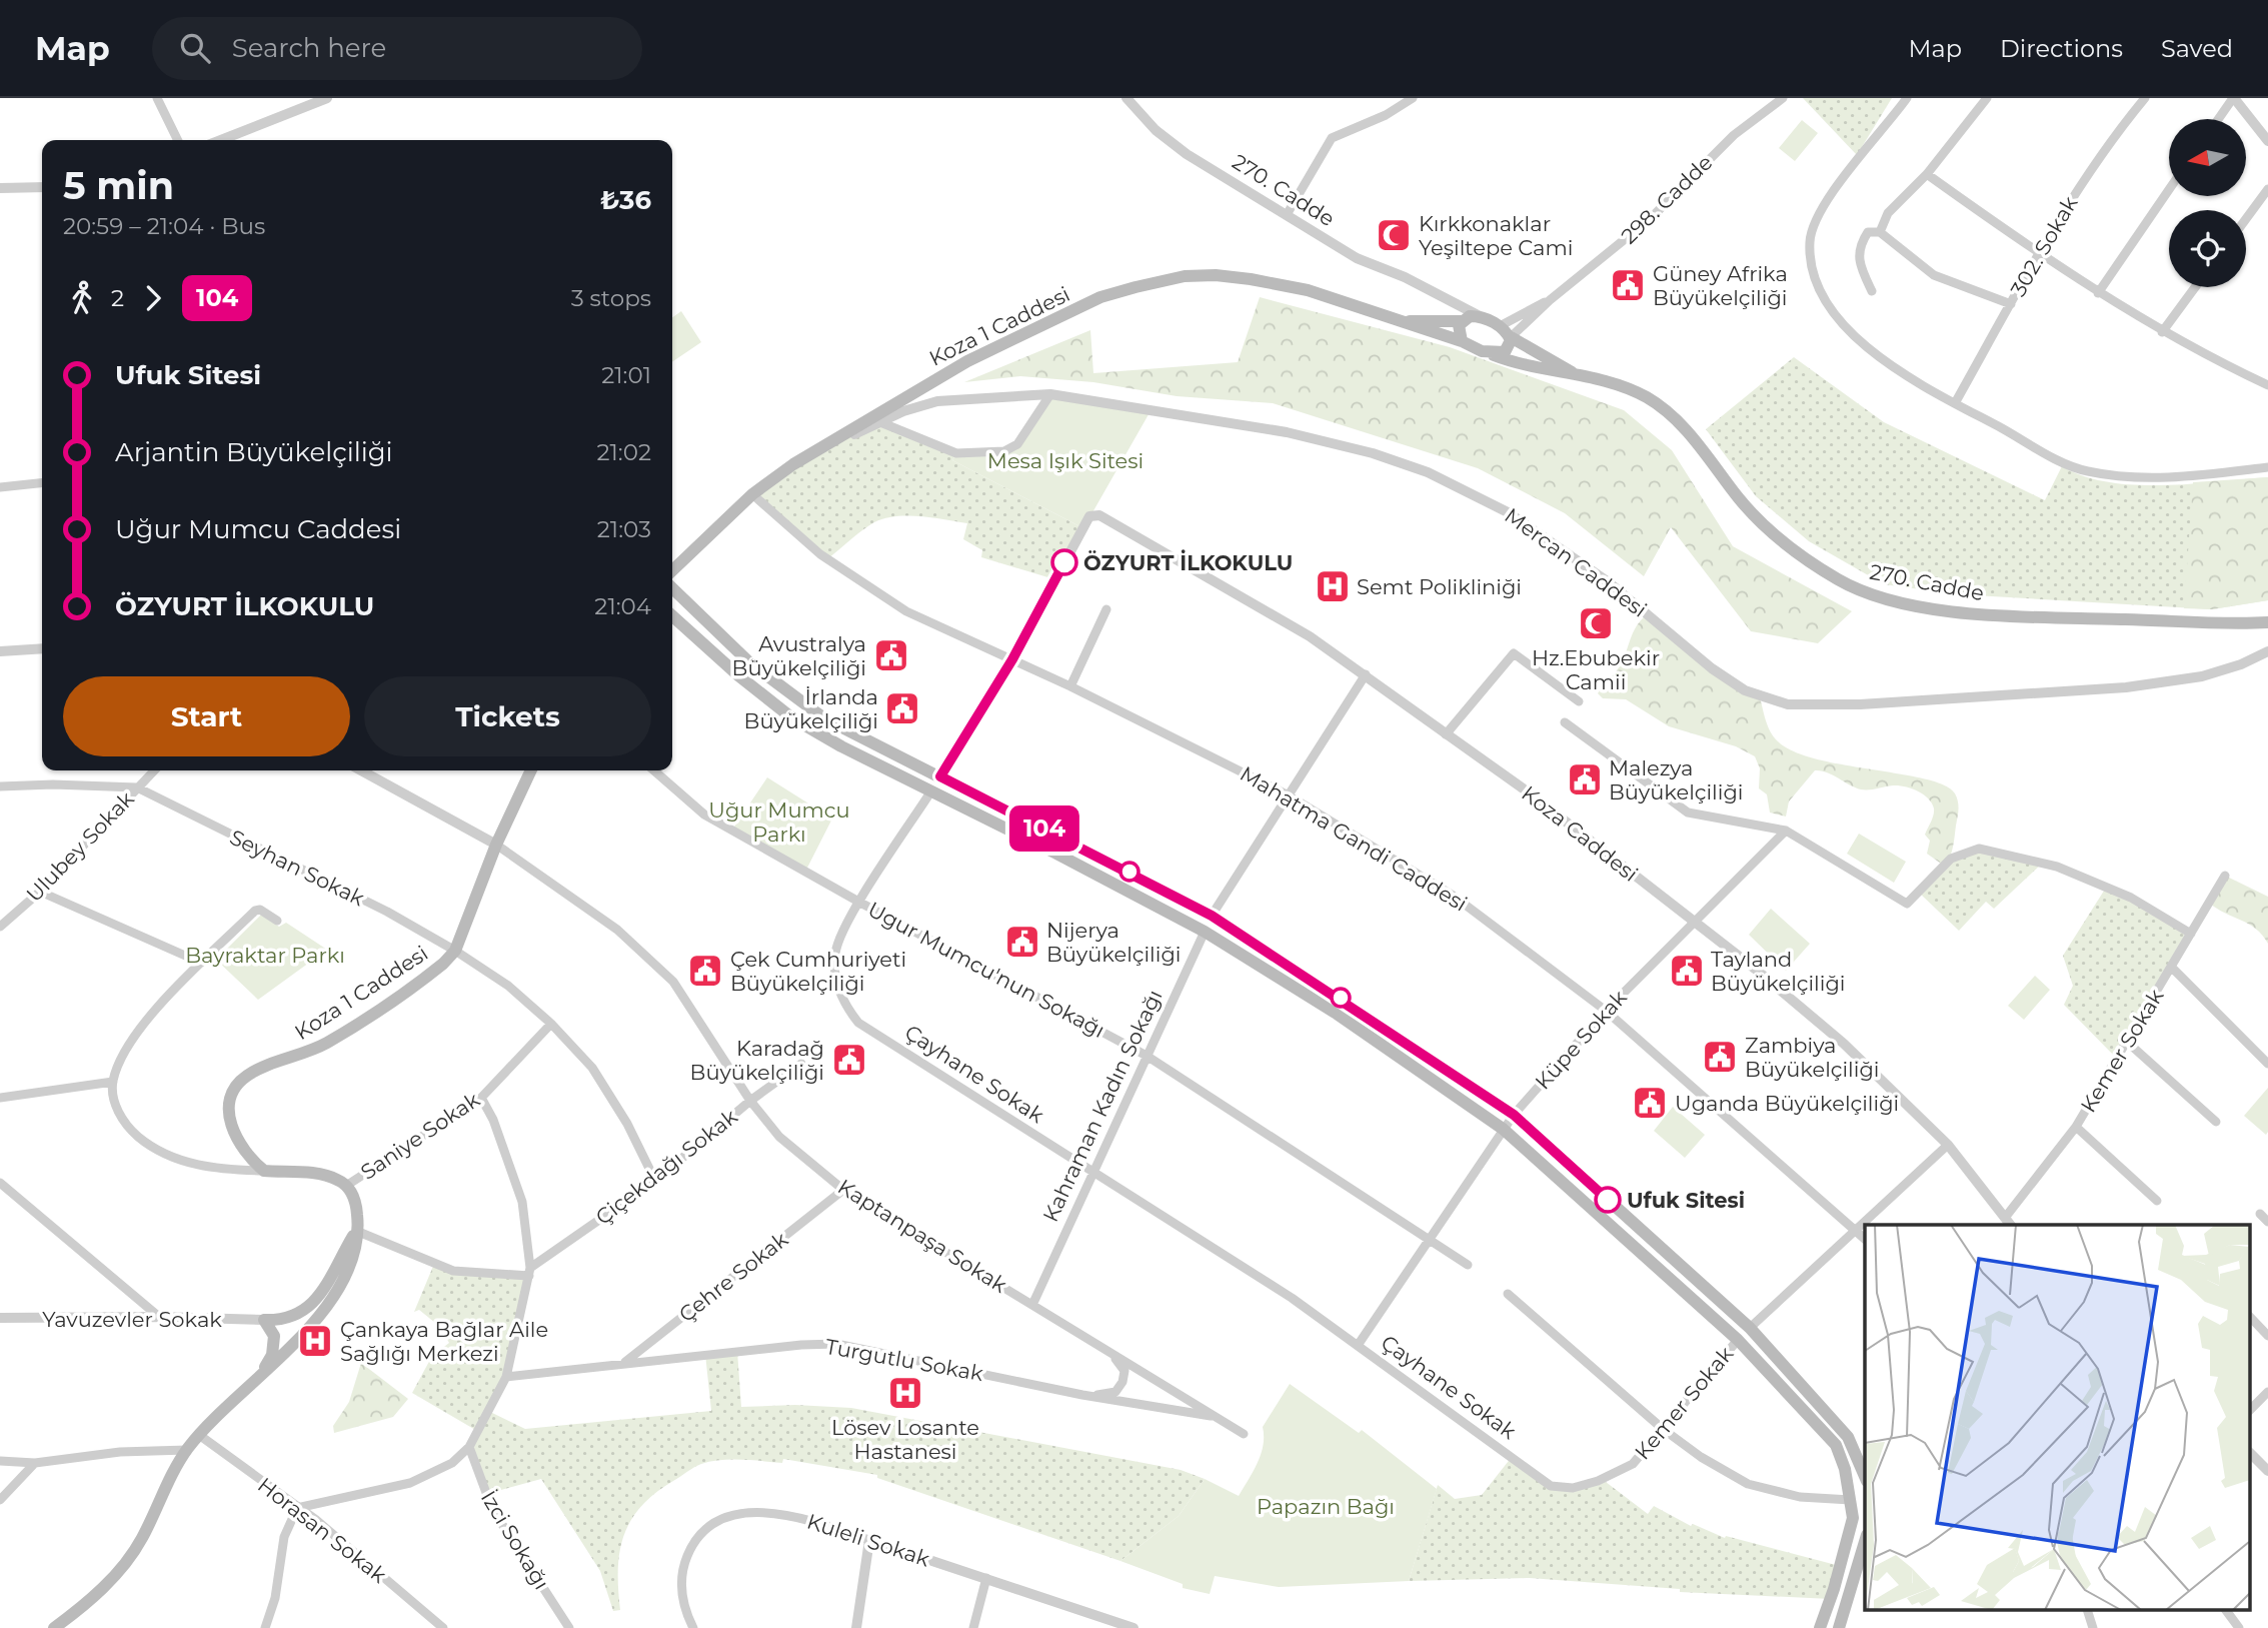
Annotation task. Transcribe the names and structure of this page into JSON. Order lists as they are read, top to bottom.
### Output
{
  "streets": {
    "main road": [
      "270. Cadde",
      "Koza 1 Caddesi",
      "Çayhane Sokak",
      "Kahraman Kadın Sokağı"
    ],
    "street": [
      "298. Cadde",
      "302. Sokak",
      "Mercan Caddesi",
      "Koza Caddesi",
      "Mahatma Gandi Caddesi",
      "Ulubey Sokak",
      "Seyhan Sokak",
      "Ugur Mumcu'nun Sokağı",
      "Küpe Sokak",
      "Kemer Sokak",
      "Saniye Sokak",
      "Çiçekdağı Sokak",
      "Kaptanpaşa Sokak",
      "Çehre Sokak",
      "Yavuzevler Sokak",
      "Turgutlu Sokak",
      "Horasan Sokak",
      "İzci Sokağı",
      "Kuleli Sokak"
    ]
  },
  "crossings": [
    ["270. Cadde", "Koza 1 Caddesi"],
    ["Koza 1 Caddesi", "Mercan Caddesi"],
    ["Koza 1 Caddesi", "Mahatma Gandi Caddesi"],
    ["Koza 1 Caddesi", "Seyhan Sokak"],
    ["Koza 1 Caddesi", "Kaptanpaşa Sokak"],
    ["Koza Caddesi", "Küpe Sokak"],
    ["Koza Caddesi", "Kemer Sokak"],
    ["Koza Caddesi", "Çayhane Sokak"],
    ["Koza Caddesi", "Kahraman Kadın Sokağı"],
    ["Mahatma Gandi Caddesi", "Küpe Sokak"],
    ["Mahatma Gandi Caddesi", "Kemer Sokak"],
    ["Mahatma Gandi Caddesi", "Çayhane Sokak"],
    ["Mahatma Gandi Caddesi", "Kahraman Kadın Sokağı"],
    ["Ulubey Sokak", "Seyhan Sokak"],
    ["Seyhan Sokak", "Saniye Sokak"],
    ["Seyhan Sokak", "Çiçekdağı Sokak"],
    ["Ugur Mumcu'nun Sokağı", "Küpe Sokak"],
    ["Ugur Mumcu'nun Sokağı", "Çayhane Sokak"],
    ["Ugur Mumcu'nun Sokağı", "Kahraman Kadın Sokağı"],
    ["Küpe Sokak", "Çayhane Sokak"],
    ["Kemer Sokak", "Çayhane Sokak"],
    ["Çayhane Sokak", "Kahraman Kadın Sokağı"],
    ["Kahraman Kadın Sokağı", "Kaptanpaşa Sokak"],
    ["Çiçekdağı Sokak", "Kaptanpaşa Sokak"],
    ["Kaptanpaşa Sokak", "Çehre Sokak"],
    ["Kaptanpaşa Sokak", "Turgutlu Sokak"],
    ["Çehre Sokak", "Turgutlu Sokak"]
  ],
  "parks": [
    "Mesa Işık Sitesi",
    "Uğur Mumcu Parkı",
    "Bayraktar Parkı",
    "Papazın Bağı"
  ],
  "places": {
    "mosque": ["Kırkkonaklar Yeşiltepe Cami", "Hz.Ebubekir Camii"],
    "public building": [
      "Güney Afrika Büyükelçiliği",
      "Avustralya Büyükelçiliği",
      "İrlanda Büyükelçiliği",
      "Malezya Büyükelçiliği",
      "Nijerya Büyükelçiliği",
      "Çek Cumhuriyeti Büyükelçiliği",
      "Tayland Büyükelçiliği",
      "Zambiya Büyükelçiliği",
      "Karadağ Büyükelçiliği",
      "Uganda Büyükelçiliği"
    ],
    "other": ["ÖZYURT İLKOKULU", "Ufuk Sitesi"],
    "hospital": ["Semt Polikliniği", "Çankaya Bağlar Aile Sağlığı Merkezi", "Lösev Losante Hastanesi"]
  },
  "lines": ["bus line 104"],
  "north": "left",
  "page": {
    "header": "Map",
    "search": "Search here",
    "nav": ["Map", "Directions", "Saved"],
    "on_map": "104",
    "heading": ["5 min", "20:59 – 21:04 · Bus", "₺36"],
    "legs": ["2", "104", "3 stops"],
    "list": [
      {
        "name": "Ufuk Sitesi",
        "value": "21:01"
      },
      {
        "name": "Arjantin Büyükelçiliği",
        "value": "21:02"
      },
      {
        "name": "Uğur Mumcu Caddesi",
        "value": "21:03"
      },
      {
        "name": "ÖZYURT İLKOKULU",
        "value": "21:04"
      }
    ],
    "buttons": ["Start", "Tickets"]
  }
}
